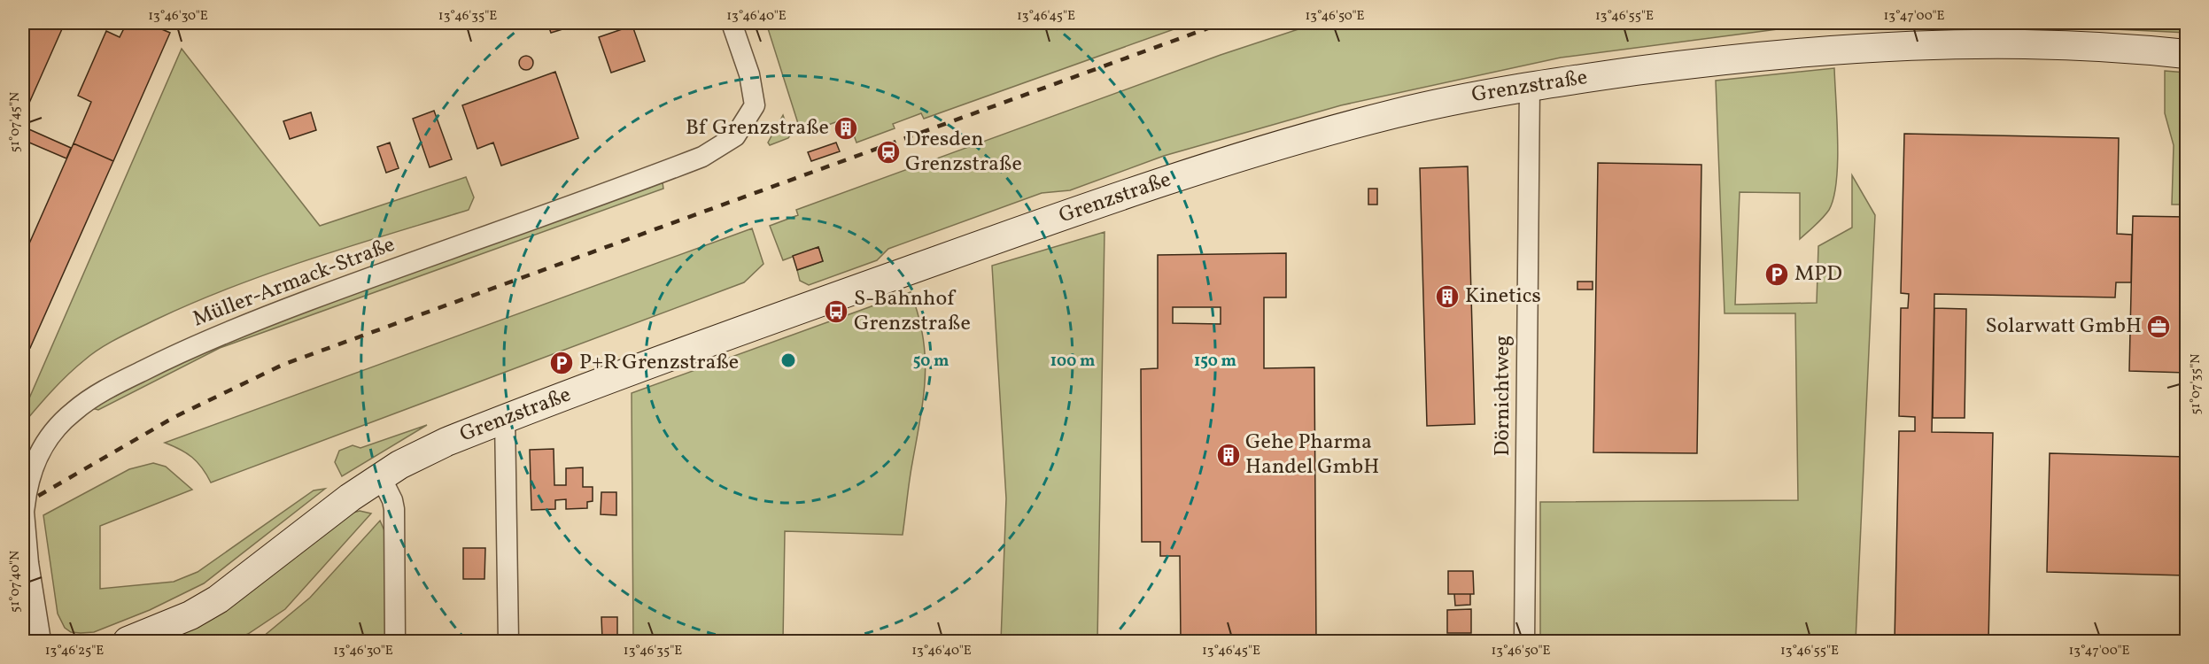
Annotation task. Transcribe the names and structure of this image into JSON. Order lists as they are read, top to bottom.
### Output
{
  "streets": {
    "main road": ["Grenzstraße"],
    "street": ["Müller-Armack-Straße", "Dörnichtweg"]
  },
  "crossings": [
    ["Grenzstraße", "Dörnichtweg"]
  ],
  "places": {
    "building": ["Bf Grenzstraße", "Kinetics", "Gehe Pharma Handel GmbH"],
    "station": ["Dresden Grenzstraße"],
    "parking": ["MPD", "P+R Grenzstraße"],
    "bus stop": ["S-Bahnhof Grenzstraße"],
    "office": ["Solarwatt GmbH"]
  },
  "coordinates": [
    "13°46'30\"E",
    "13°46'35\"E",
    "13°46'40\"E",
    "13°46'45\"E",
    "13°46'50\"E",
    "13°46'55\"E",
    "13°47'00\"E",
    "51°07'45\"N",
    "51°07'35\"N",
    "51°07'40\"N",
    "13°46'25\"E"
  ],
  "rings": ["50 m", "100 m", "150 m"]
}
